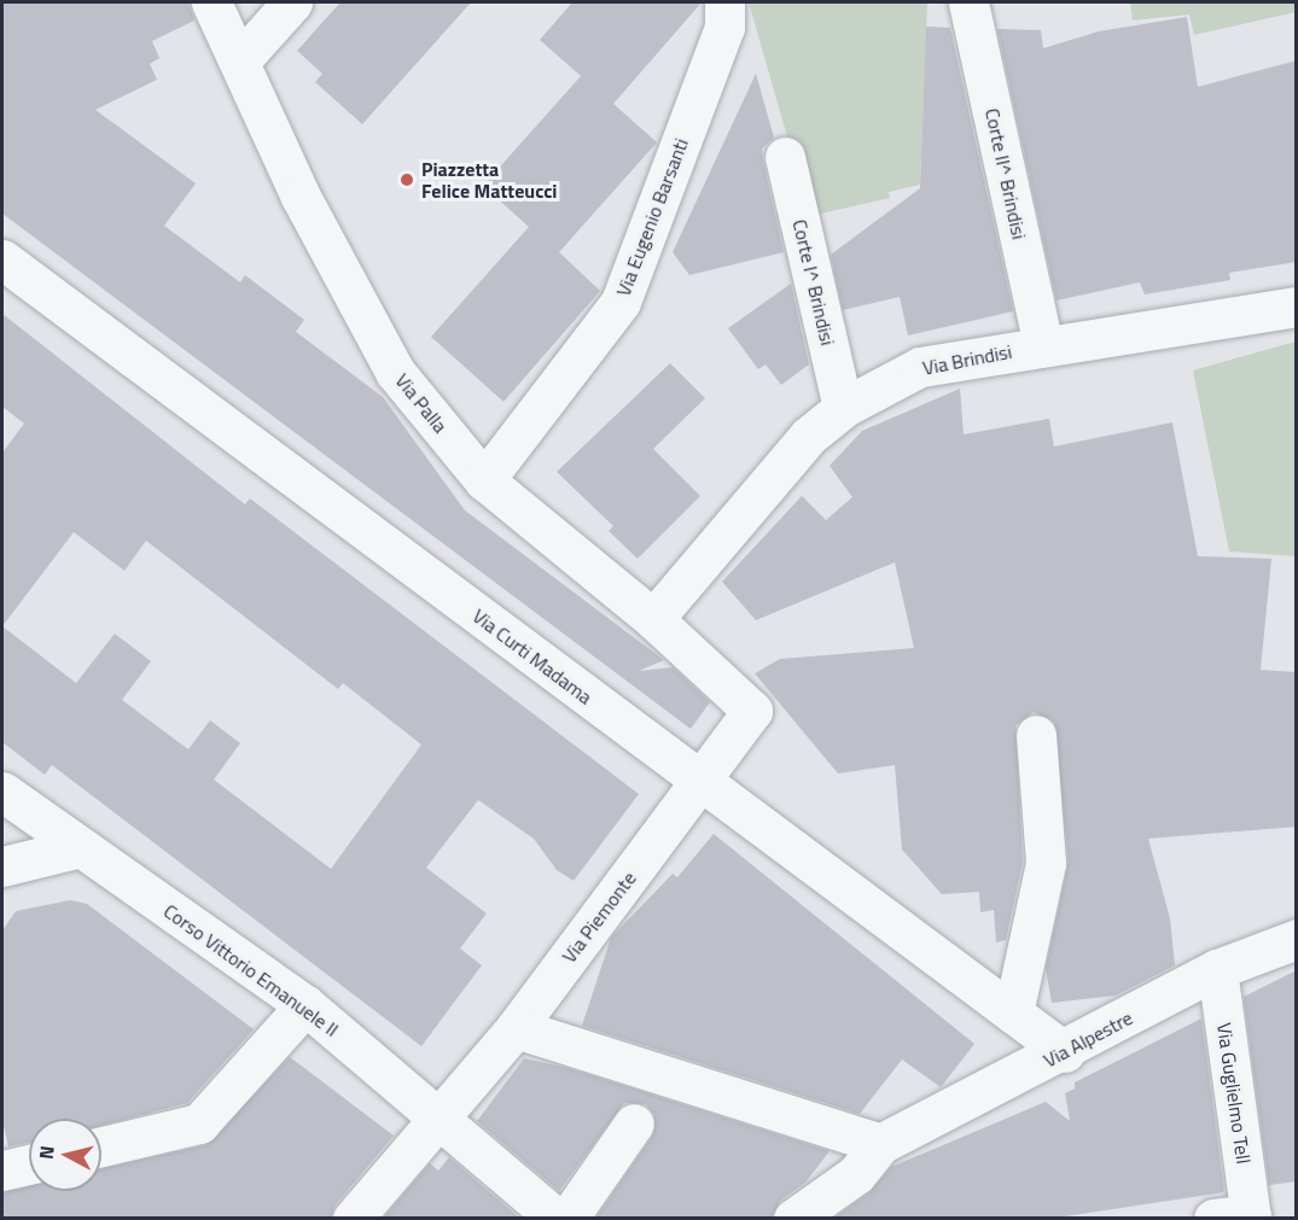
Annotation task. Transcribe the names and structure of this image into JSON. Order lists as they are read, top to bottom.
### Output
{
  "streets": {
    "street": [
      "Corte II^ Brindisi",
      "Via Eugenio Barsanti",
      "Corte I^ Brindisi",
      "Via Brindisi",
      "Via Palla",
      "Via Curti Madama",
      "Via Piemonte",
      "Corso Vittorio Emanuele II",
      "Via Alpestre",
      "Via Guglielmo Tell"
    ]
  },
  "crossings": [
    ["Corte II^ Brindisi", "Via Brindisi"],
    ["Via Eugenio Barsanti", "Via Palla"],
    ["Corte I^ Brindisi", "Via Brindisi"],
    ["Via Brindisi", "Via Palla"],
    ["Via Palla", "Via Piemonte"],
    ["Via Curti Madama", "Via Piemonte"],
    ["Via Curti Madama", "Via Alpestre"],
    ["Via Piemonte", "Corso Vittorio Emanuele II"],
    ["Via Alpestre", "Via Guglielmo Tell"]
  ],
  "places": ["Piazzetta Felice Matteucci"],
  "north": "left"
}
